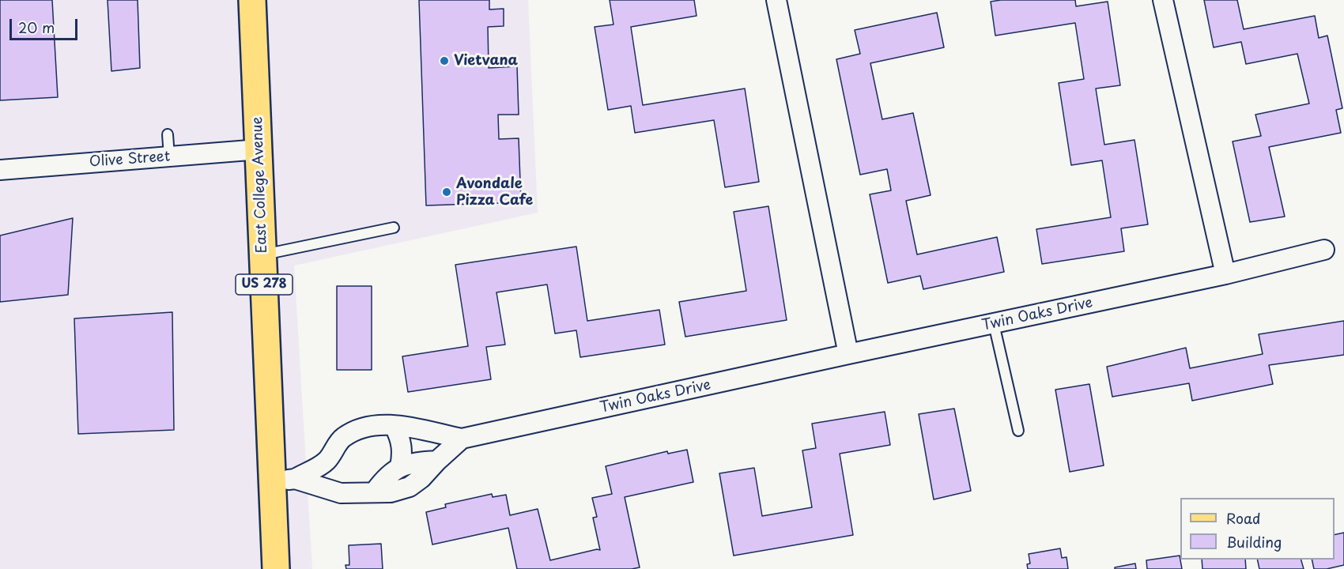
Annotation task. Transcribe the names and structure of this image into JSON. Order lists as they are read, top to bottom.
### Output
{
  "streets": {
    "main road": ["East College Avenue", "US 278"],
    "street": ["Olive Street", "Twin Oaks Drive"]
  },
  "crossings": [
    ["Olive Street", "East College Avenue"],
    ["East College Avenue", "Twin Oaks Drive"]
  ],
  "places": ["Vietvana", "Avondale Pizza Cafe"],
  "legend": ["Road", "Building"],
  "scale_bar": "20 m"
}
